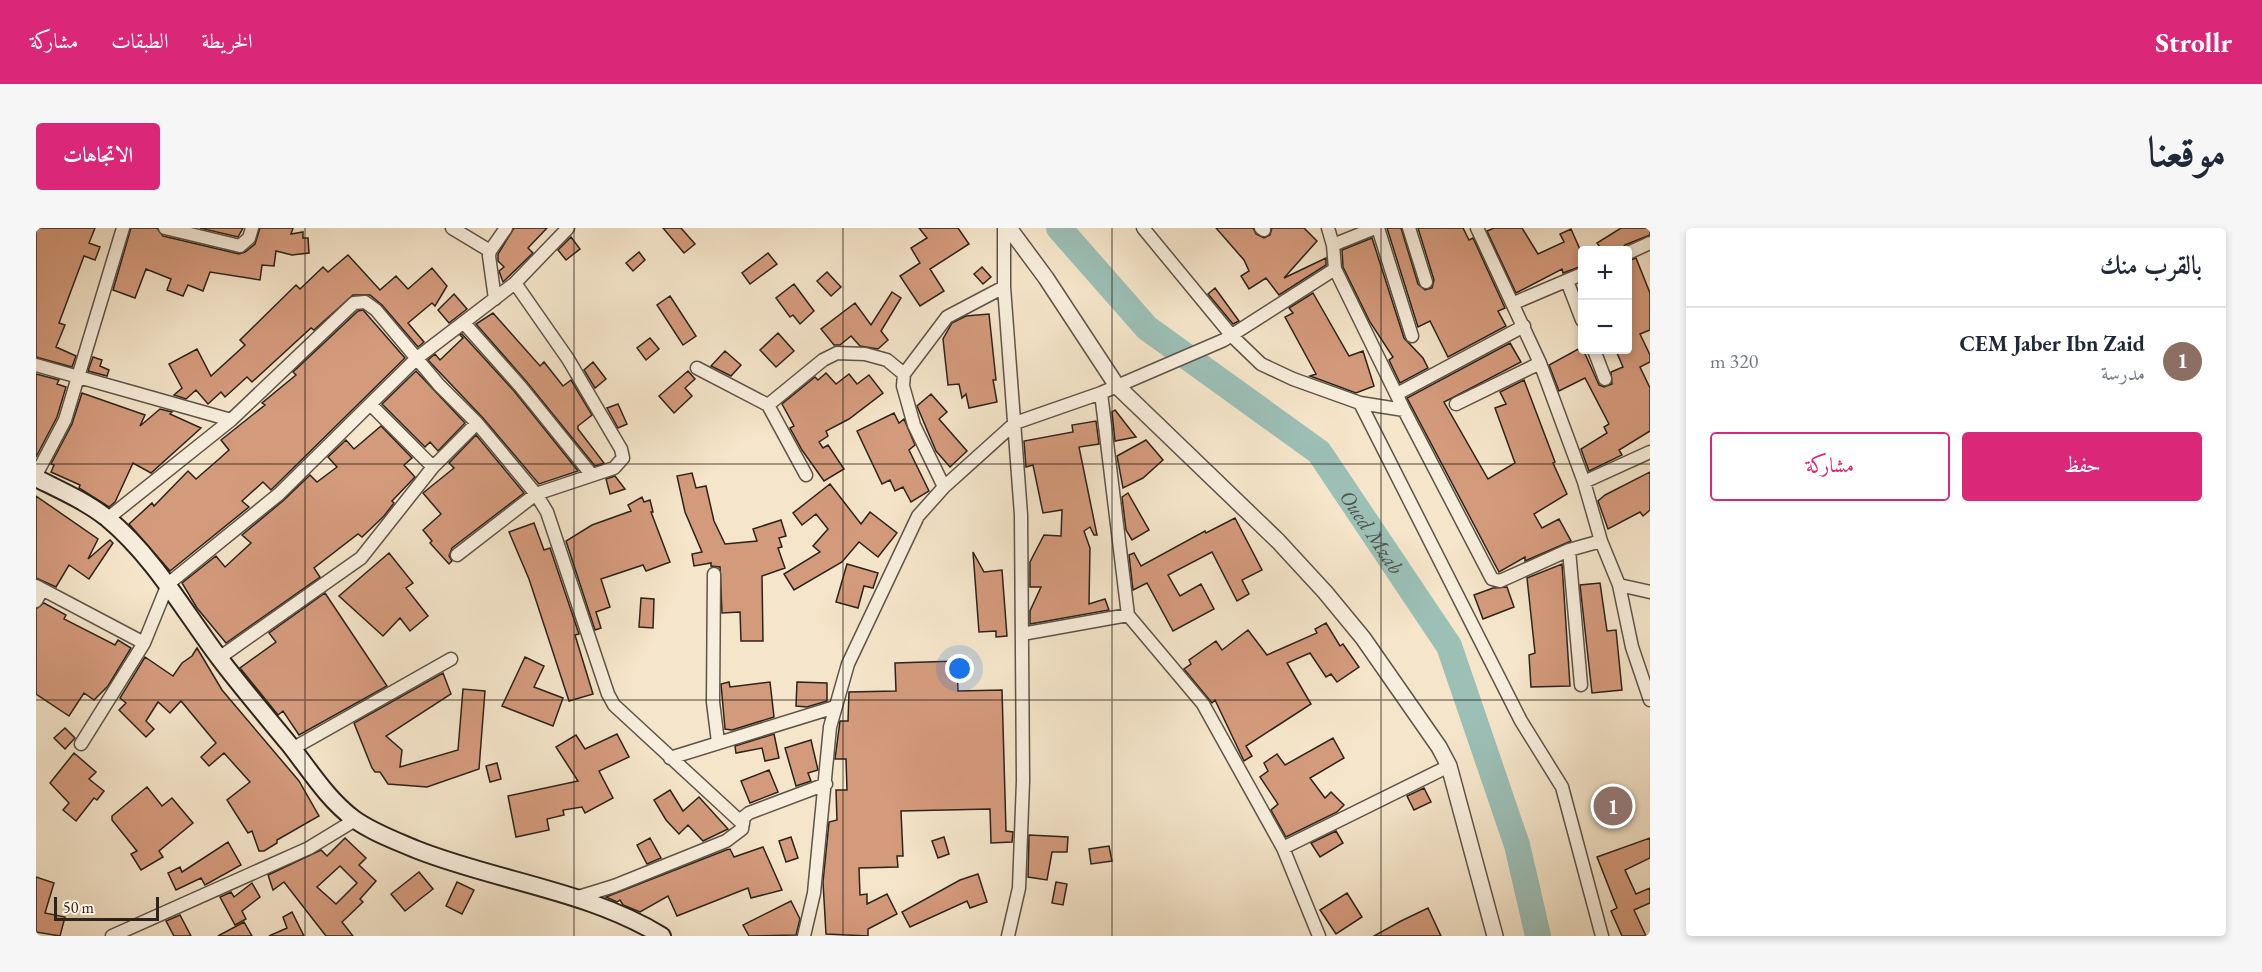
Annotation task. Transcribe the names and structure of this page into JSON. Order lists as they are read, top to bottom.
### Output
{
  "water": ["Oued Mzab"],
  "scale_bar": "50 m",
  "page": {
    "header": "Strollr",
    "nav": ["الخريطة", "الطبقات", "مشاركة"],
    "title": "موقعنا",
    "buttons": [
      "الاتجاهات",
      ["حفظ", "مشاركة"]
    ],
    "heading": "بالقرب منك",
    "map_buttons": ["+", "−"],
    "list": [
      {
        "mark": "1",
        "name": "CEM Jaber Ibn Zaid",
        "note": "مدرسة",
        "value": "320 m"
      }
    ],
    "pins": "1",
    "scale": "50 m"
  }
}
